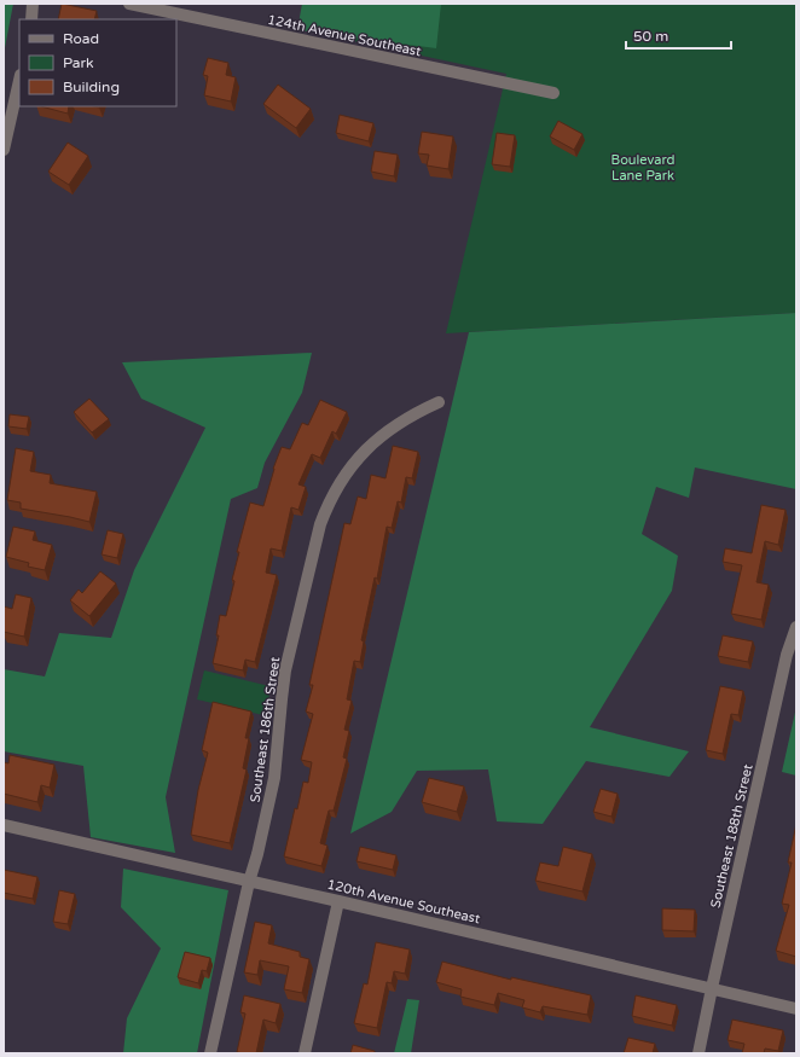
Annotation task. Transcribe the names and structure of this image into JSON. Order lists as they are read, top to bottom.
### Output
{
  "streets": {
    "street": [
      "124th Avenue Southeast",
      "Southeast 186th Street",
      "Southeast 188th Street",
      "120th Avenue Southeast"
    ]
  },
  "crossings": [
    ["Southeast 186th Street", "120th Avenue Southeast"],
    ["Southeast 188th Street", "120th Avenue Southeast"]
  ],
  "parks": ["Boulevard Lane Park"],
  "legend": ["Road", "Park", "Building"],
  "scale_bar": "50 m"
}
